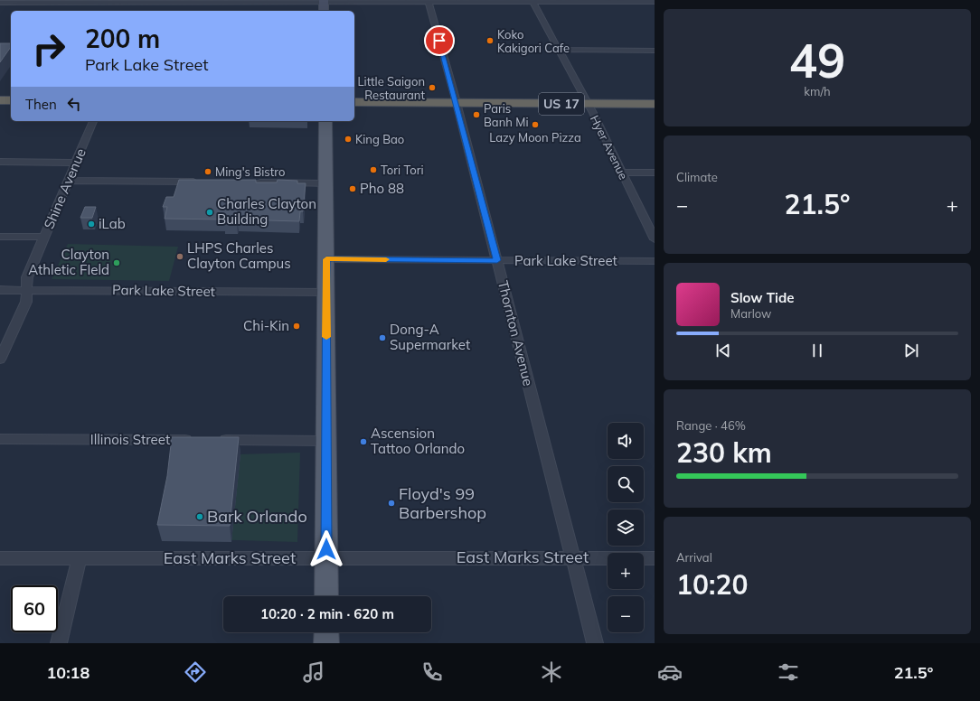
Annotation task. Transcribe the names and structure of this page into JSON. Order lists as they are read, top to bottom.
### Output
{
  "streets": {
    "highway": ["US 17"],
    "street": [
      "Hyer Avenue",
      "Shine Avenue",
      "Park Lake Street",
      "Thornton Avenue",
      "Illinois Street",
      "East Marks Street"
    ]
  },
  "crossings": [
    ["US 17", "Hyer Avenue"],
    ["US 17", "Thornton Avenue"],
    ["Shine Avenue", "Park Lake Street"],
    ["Park Lake Street", "Thornton Avenue"],
    ["Thornton Avenue", "East Marks Street"]
  ],
  "places": [
    "Koko Kakigori Cafe",
    "Little Saigon Restaurant",
    "Paris Banh Mi",
    "Lazy Moon Pizza",
    "King Bao",
    "Tori Tori",
    "Ming's Bistro",
    "Pho 88",
    "Charles Clayton Building",
    "iLab",
    "LHPS Charles Clayton Campus",
    "Clayton Athletic FIeld",
    "Chi-Kin",
    "Dong-A Supermarket",
    "Ascension Tattoo Orlando",
    "Floyd's 99 Barbershop",
    "Bark Orlando"
  ],
  "page": {
    "tile": [
      ["49", "km/h"],
      "Climate",
      ["Range · 46%", "230 km"],
      ["Arrival", "10:20"]
    ],
    "turn": ["200 m", "Park Lake Street"],
    "then": "Then",
    "heat": ["−", "21.5°", "+"],
    "song": ["Slow Tide", "Marlow"],
    "map_buttons": ["+", "−"],
    "limit": "60",
    "trip": "10:20 · 2 min · 620 m",
    "tabs": ["10:18", "21.5°"]
  }
}
